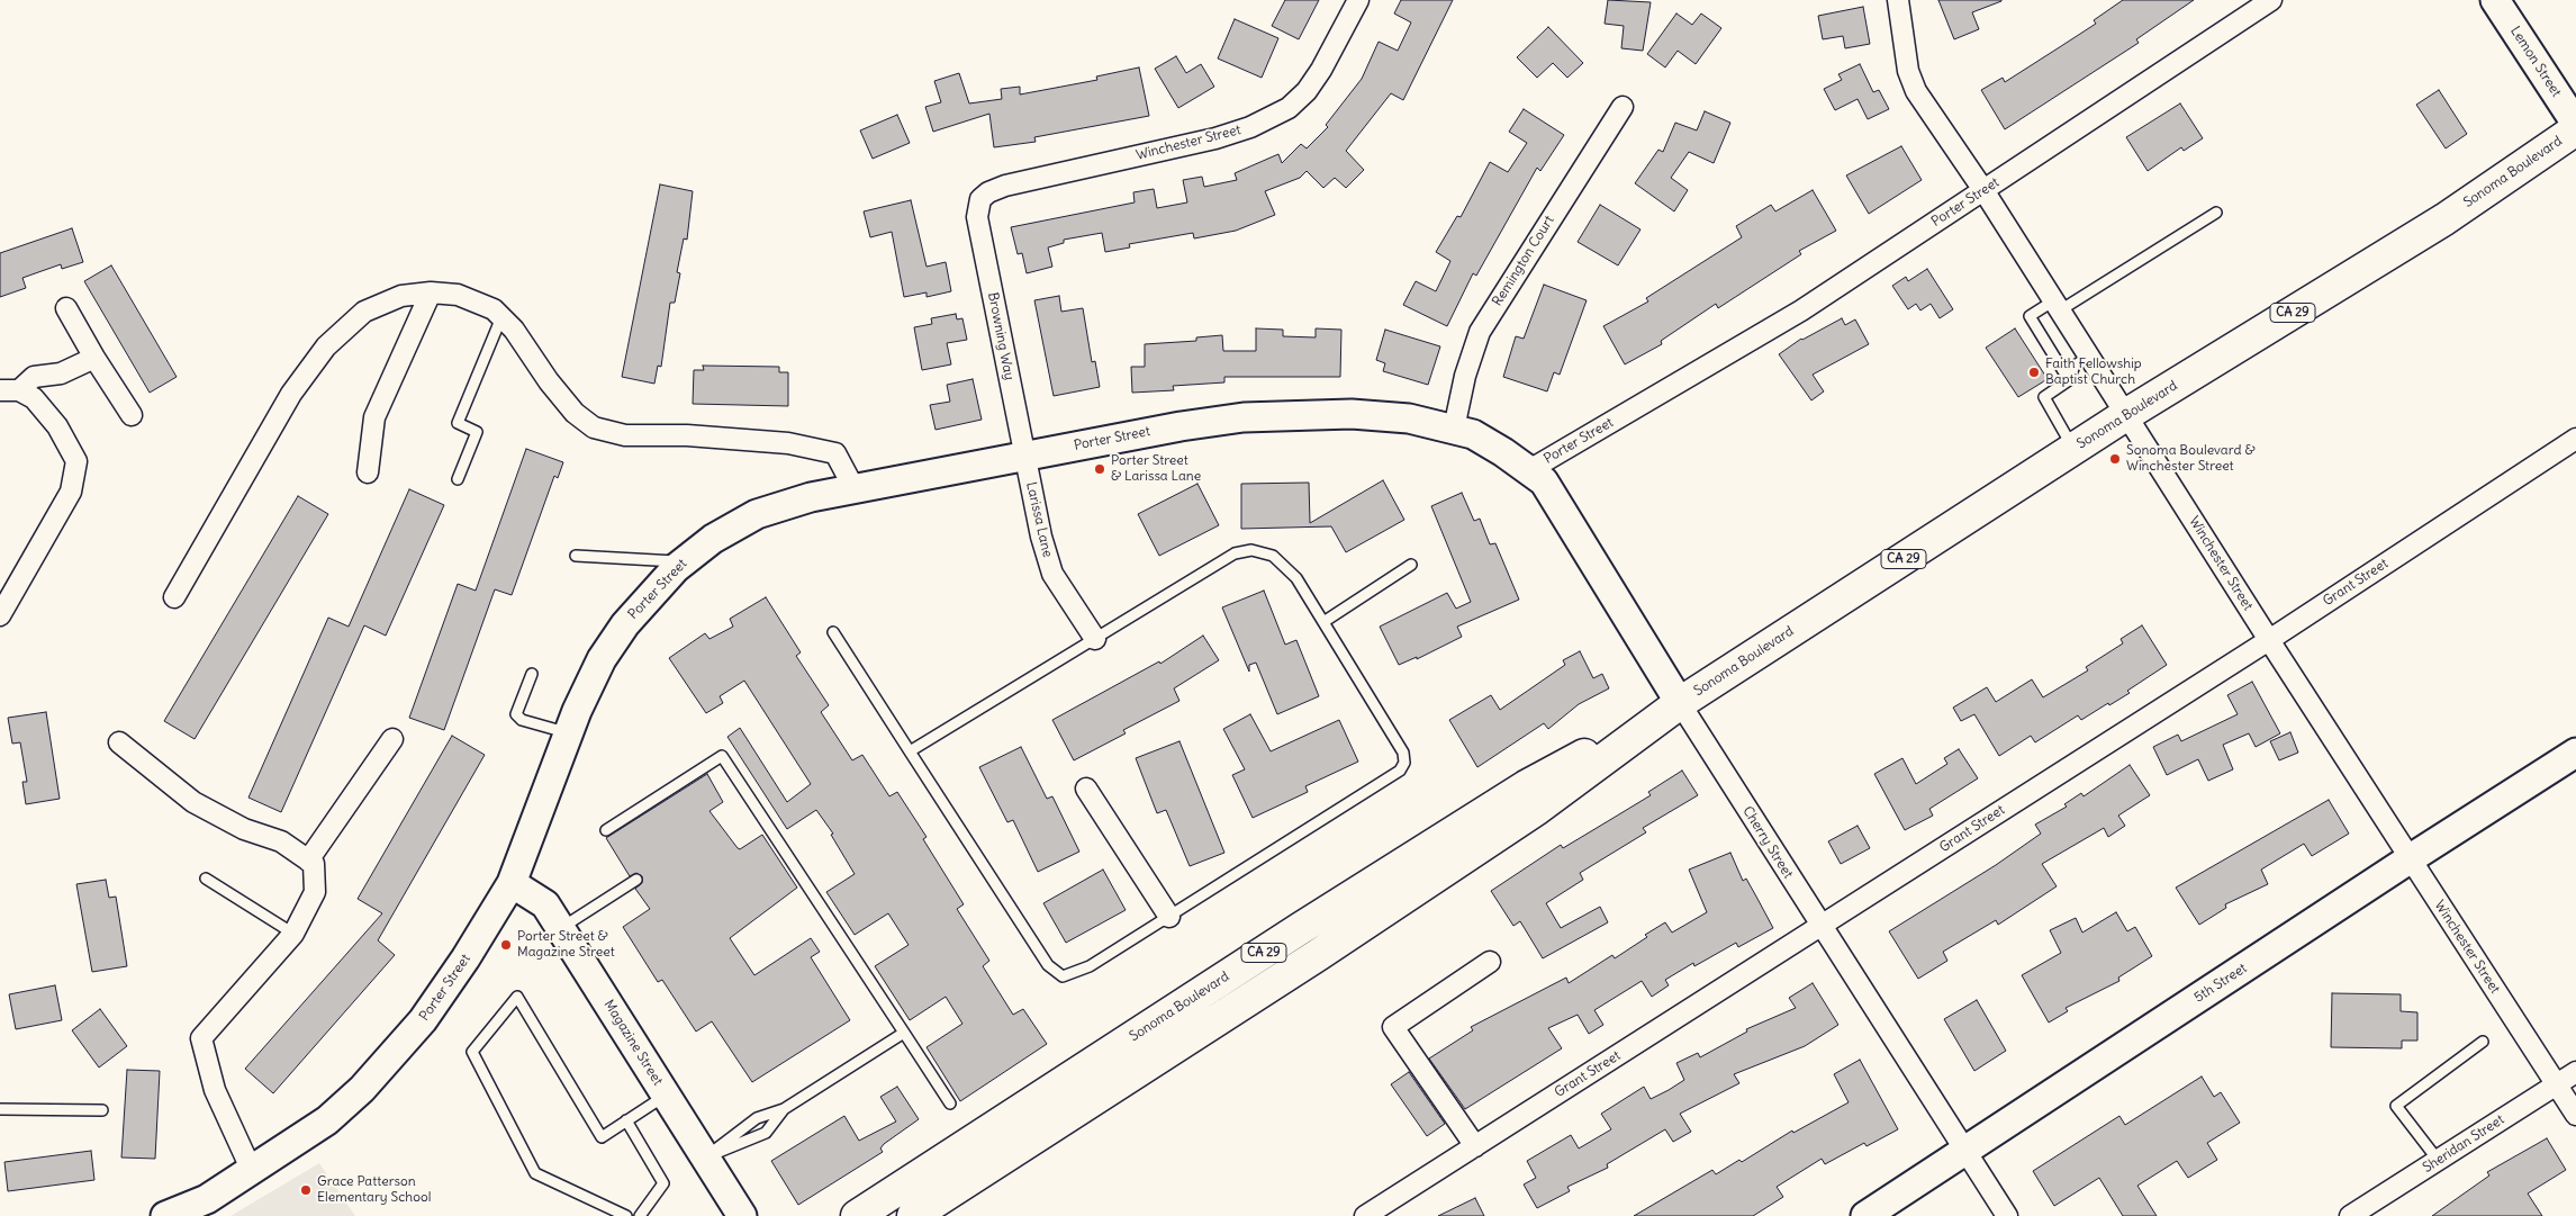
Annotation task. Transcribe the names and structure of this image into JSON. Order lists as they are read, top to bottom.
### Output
{
  "streets": {
    "main road": ["Sonoma Boulevard", "CA 29"],
    "street": [
      "Lemon Street",
      "Winchester Street",
      "Porter Street",
      "Remington Court",
      "Browning Way",
      "Larissa Lane",
      "Grant Street",
      "Cherry Street",
      "5th Street",
      "Magazine Street",
      "Sheridan Street"
    ]
  },
  "crossings": [
    ["Winchester Street", "Sonoma Boulevard"],
    ["Winchester Street", "Porter Street"],
    ["Winchester Street", "Browning Way"],
    ["Winchester Street", "Grant Street"],
    ["Winchester Street", "5th Street"],
    ["Winchester Street", "Sheridan Street"],
    ["Sonoma Boulevard", "Cherry Street"],
    ["Porter Street", "Remington Court"],
    ["Porter Street", "Browning Way"],
    ["Porter Street", "Larissa Lane"],
    ["Porter Street", "Cherry Street"],
    ["Porter Street", "Magazine Street"],
    ["Browning Way", "Larissa Lane"],
    ["Grant Street", "Cherry Street"],
    ["Cherry Street", "5th Street"]
  ],
  "places": [
    "Faith Fellowship Baptist Church",
    "Sonoma Boulevard & Winchester Street",
    "Porter Street & Larissa Lane",
    "Porter Street & Magazine Street",
    "Grace Patterson Elementary School"
  ]
}
